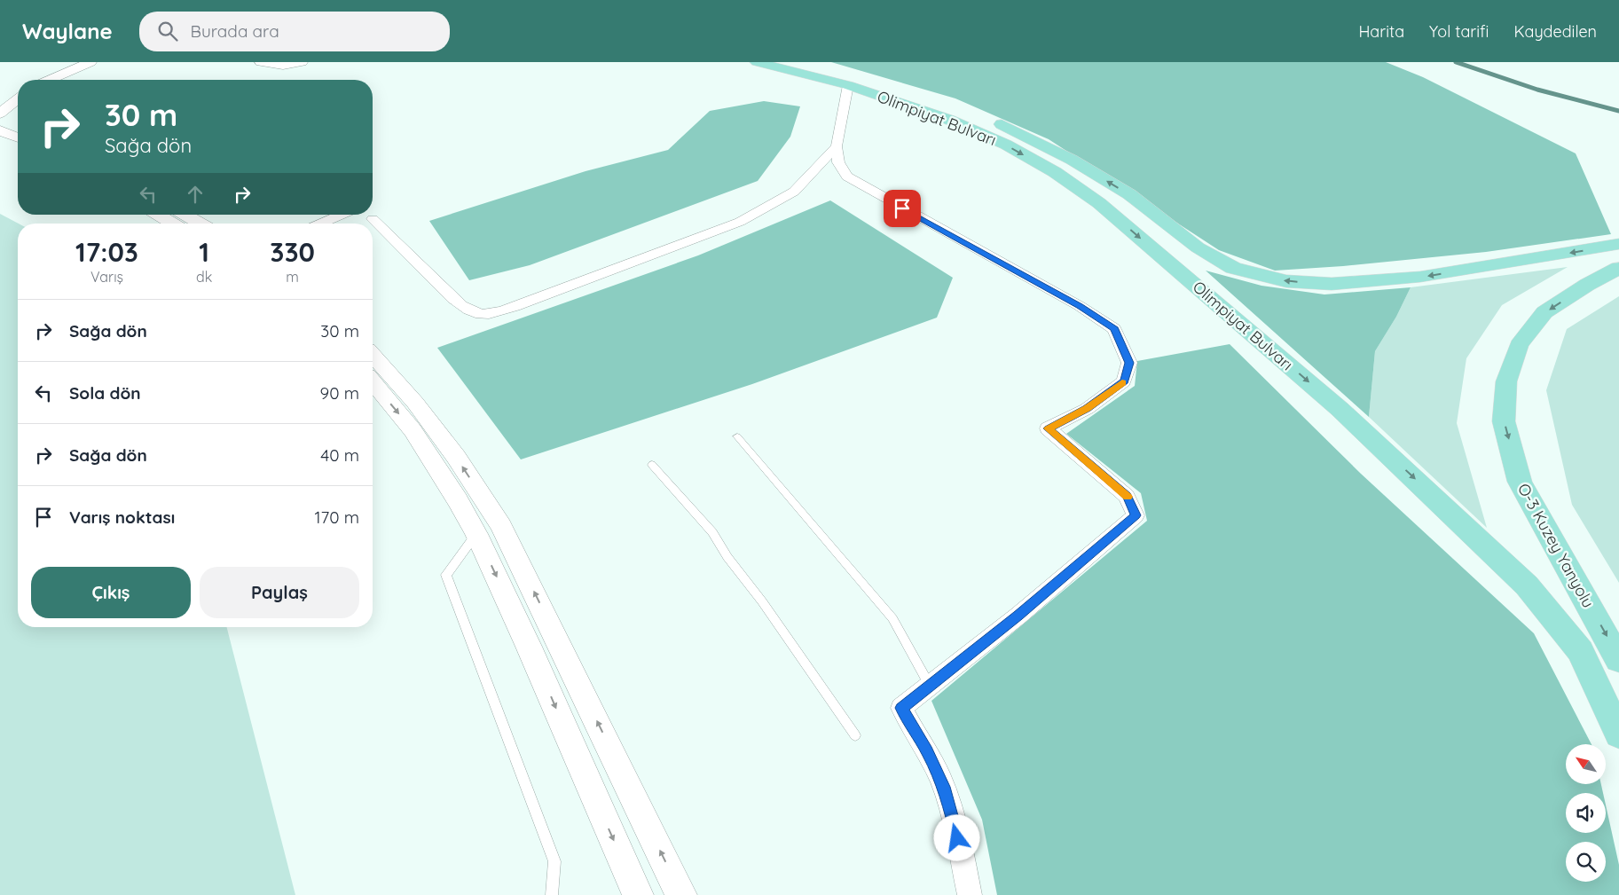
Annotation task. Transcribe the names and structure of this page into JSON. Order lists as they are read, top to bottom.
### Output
{
  "streets": {
    "main road": ["Olimpiyat Bulvarı", "O-3 Kuzey Yanyolu"]
  },
  "one_way": ["O-3 Kuzey Yanyolu"],
  "north": "top left",
  "page": {
    "header": "Waylane",
    "search": "Burada ara",
    "nav": ["Harita", "Yol tarifi", "Kaydedilen"],
    "turn": ["30 m", "Sağa dön"],
    "eta": [
      "17:03",
      "Varış",
      "1",
      "dk",
      "330",
      "m"
    ],
    "list": [
      {
        "name": "Sağa dön",
        "value": "30 m"
      },
      {
        "name": "Sola dön",
        "value": "90 m"
      },
      {
        "name": "Sağa dön",
        "value": "40 m"
      },
      {
        "name": "Varış noktası",
        "value": "170 m"
      }
    ],
    "buttons": ["Çıkış", "Paylaş"]
  }
}
